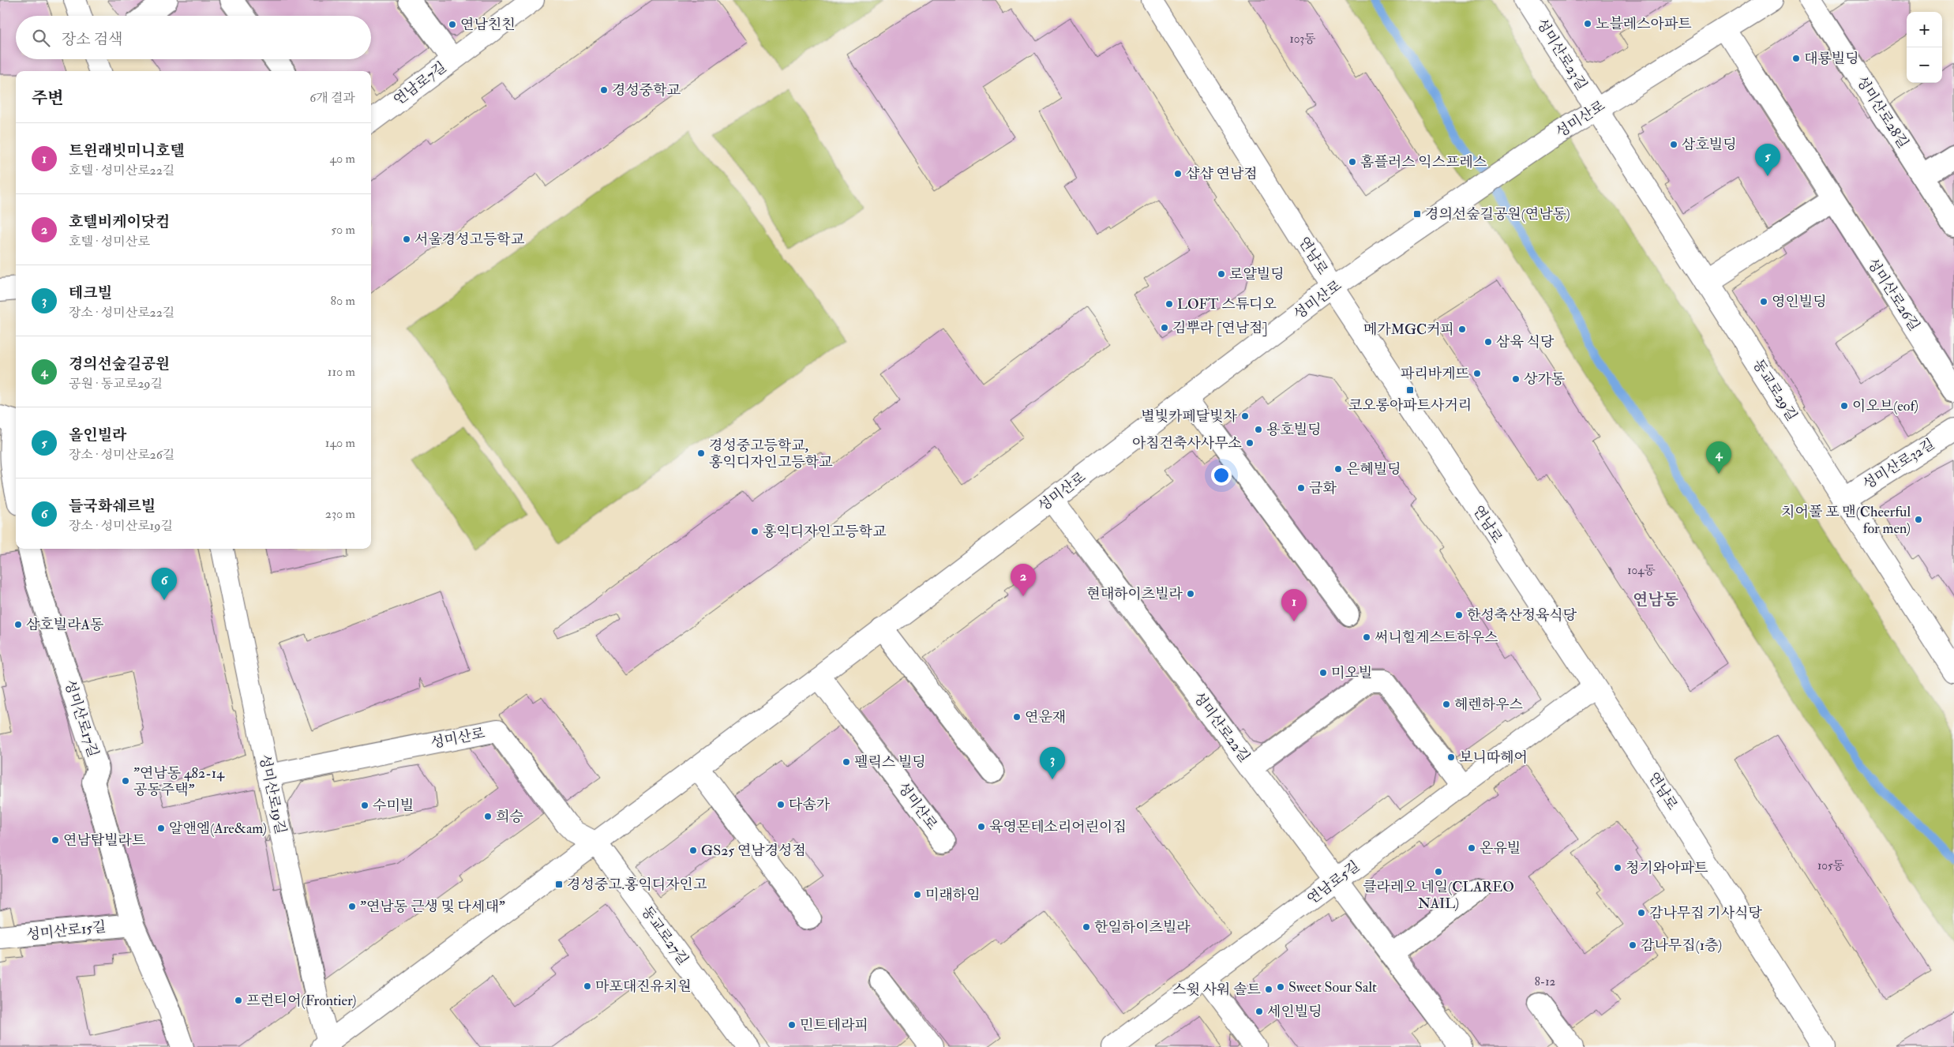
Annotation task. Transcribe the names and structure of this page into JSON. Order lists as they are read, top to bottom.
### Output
{
  "streets": {
    "street": [
      "성미산로23길",
      "연남로7길",
      "성미산로28길",
      "성미산로",
      "연남로",
      "성미산로26길",
      "동교로29길",
      "성미산로32길",
      "성미산로17길",
      "성미산로22길",
      "성미산로19길",
      "연남로5길",
      "성미산로15길",
      "동교로27길"
    ]
  },
  "crossings": [
    ["성미산로23길", "성미산로"],
    ["성미산로23길", "동교로29길"],
    ["성미산로", "연남로"],
    ["성미산로", "성미산로26길"],
    ["성미산로", "동교로29길"],
    ["성미산로", "성미산로22길"],
    ["성미산로", "성미산로19길"],
    ["성미산로", "동교로27길"],
    ["연남로", "연남로5길"],
    ["동교로29길", "성미산로32길"],
    ["성미산로17길", "성미산로15길"],
    ["성미산로22길", "연남로5길"]
  ],
  "districts": ["연남동"],
  "places": {
    "other": [
      "노블레스아파트",
      "연남친친",
      "대룡빌딩",
      "경성중학교",
      "삼호빌딩",
      "홈플러스 익스프레스",
      "샵샵 연남점",
      "서울경성고등학교",
      "로얄빌딩",
      "영인빌딩",
      "LOFT 스튜디오",
      "김뿌라 [연남점]",
      "메가MGC커피",
      "삼육 식당",
      "파리바게뜨",
      "상가동",
      "이오브(eof)",
      "별빛카페달빛차",
      "용호빌딩",
      "아침건축사사무소",
      "경성중고등학교, 홍익디자인고등학교",
      "은혜빌딩",
      "금화",
      "치어풀 포 맨(Cheerful for men)",
      "홍익디자인고등학교",
      "현대하이츠빌라",
      "한성축산정육식당",
      "삼호빌라A동",
      "써니힐게스트하우스",
      "미오빌",
      "헤렌하우스",
      "연운재",
      "보니따헤어",
      "펠릭스 빌딩",
      "\"연남동 482-14 공동주택\"",
      "다솜가",
      "수미빌",
      "희승",
      "육영몬테소리어린이집",
      "알앤엠(Are&am)",
      "연남탑빌라트",
      "온유빌",
      "GS25 연남경성점",
      "청기와아파트",
      "클라레오 네일(CLAREO NAIL)",
      "미래하임",
      "\"연남동 근생 및 다세대\"",
      "감나무집 기사식당",
      "한일하이츠빌라",
      "감나무집(1층)",
      "마포대진유치원",
      "Sweet Sour Salt",
      "스윗 사워 솔트",
      "프런티어(Frontier)",
      "세인빌딩",
      "민트테라피"
    ],
    "transit": ["경의선숲길공원(연남동)", "코오롱아파트사거리", "경성중고.홍익디자인고"]
  },
  "house_numbers": [
    "103동",
    "104동",
    "105동",
    "8-12"
  ],
  "page": {
    "map_buttons": ["+", "−"],
    "search": "장소 검색",
    "heading": ["주변", "6개 결과"],
    "list": [
      {
        "mark": "1",
        "name": "트윈래빗미니호텔",
        "note": "호텔 · 성미산로22길",
        "value": "40 m"
      },
      {
        "mark": "2",
        "name": "호텔비케이닷컴",
        "note": "호텔 · 성미산로",
        "value": "50 m"
      },
      {
        "mark": "3",
        "name": "테크빌",
        "note": "장소 · 성미산로22길",
        "value": "80 m"
      },
      {
        "mark": "4",
        "name": "경의선숲길공원",
        "note": "공원 · 동교로29길",
        "value": "110 m"
      },
      {
        "mark": "5",
        "name": "올인빌라",
        "note": "장소 · 성미산로26길",
        "value": "140 m"
      },
      {
        "mark": "6",
        "name": "들국화쉐르빌",
        "note": "장소 · 성미산로19길",
        "value": "230 m"
      }
    ],
    "pins": [
      "5",
      "4",
      "2",
      "6",
      "1",
      "3"
    ]
  }
}
